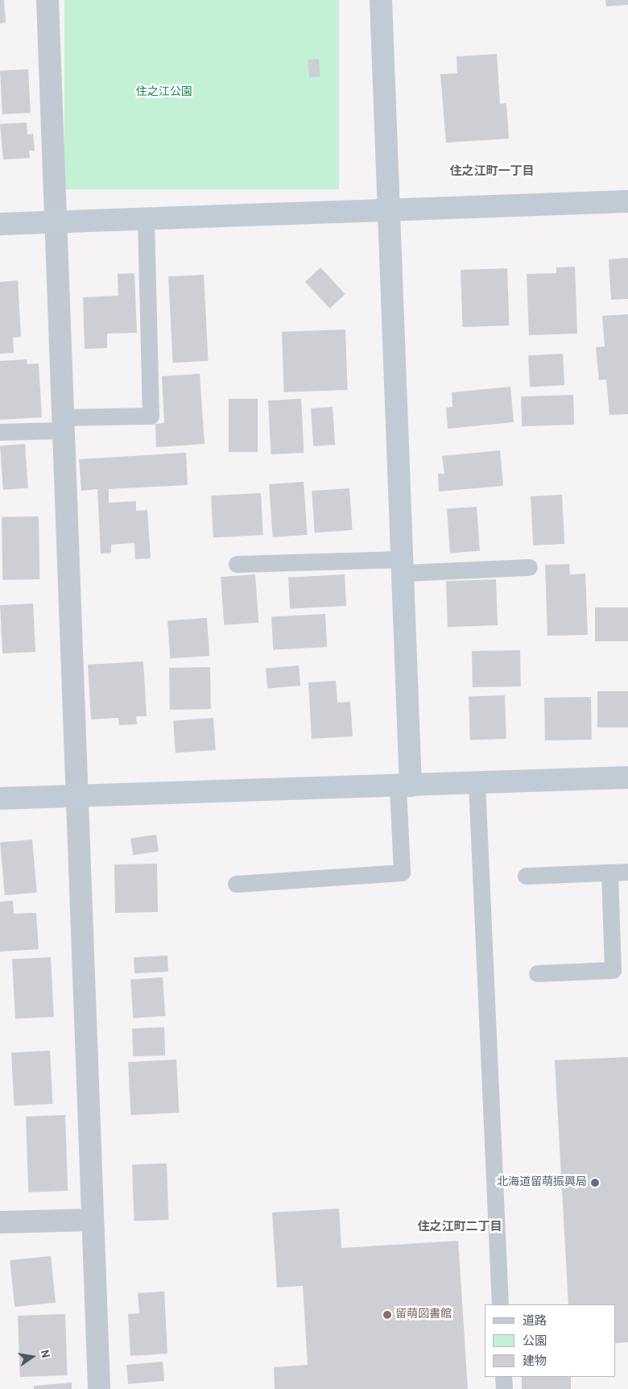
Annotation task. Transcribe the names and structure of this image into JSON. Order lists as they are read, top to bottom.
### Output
{
  "districts": ["住之江町一丁目", "住之江町二丁目"],
  "parks": ["住之江公園"],
  "places": ["北海道留萌振興局", "留萌図書館"],
  "legend": ["道路", "公園", "建物"],
  "north": "right"
}
